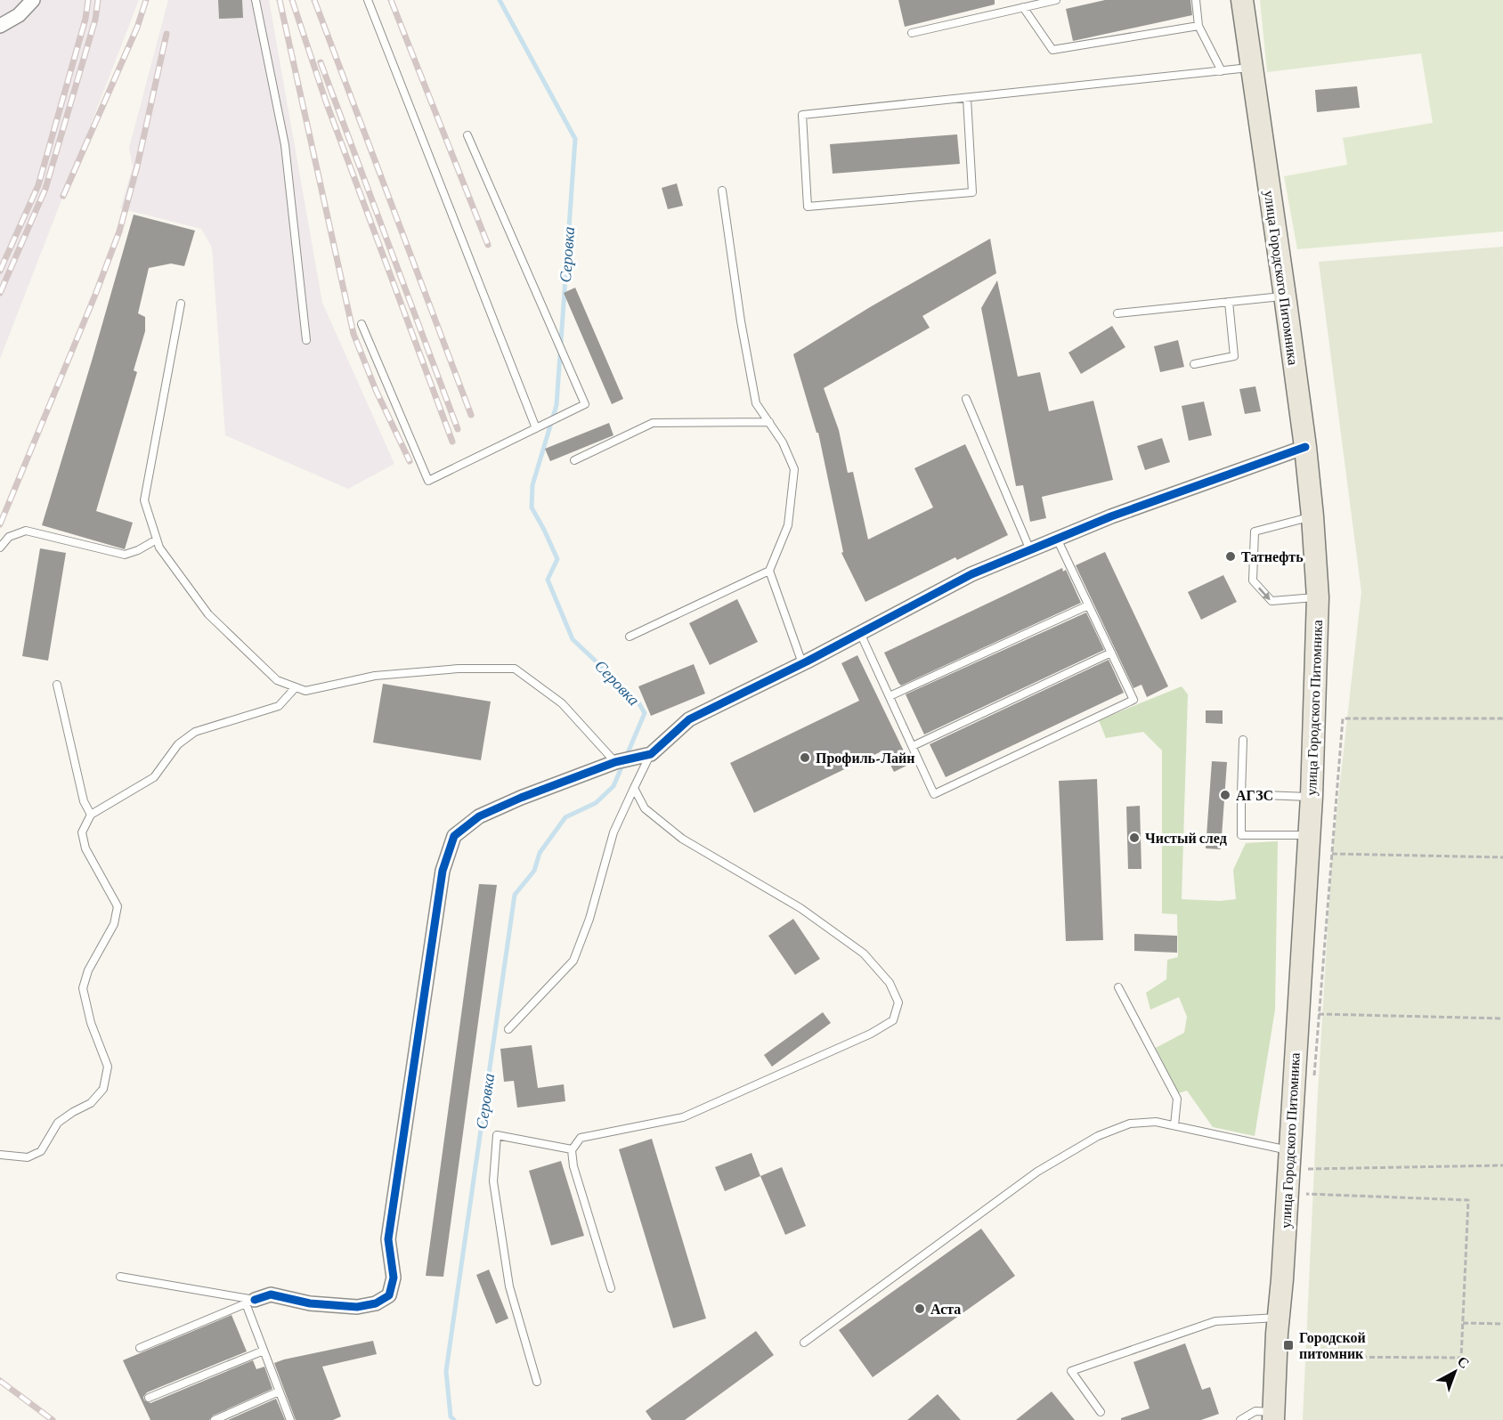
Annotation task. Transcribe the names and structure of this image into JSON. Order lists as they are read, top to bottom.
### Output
{
  "streets": {
    "main road": ["улица Городского Питомника"]
  },
  "water": ["Серовка"],
  "places": {
    "other": [
      "Татнефть",
      "Профиль-Лайн",
      "АГЗС",
      "Чистый след",
      "Аста"
    ],
    "transit": ["Городской питомник"]
  },
  "north": "top right"
}
